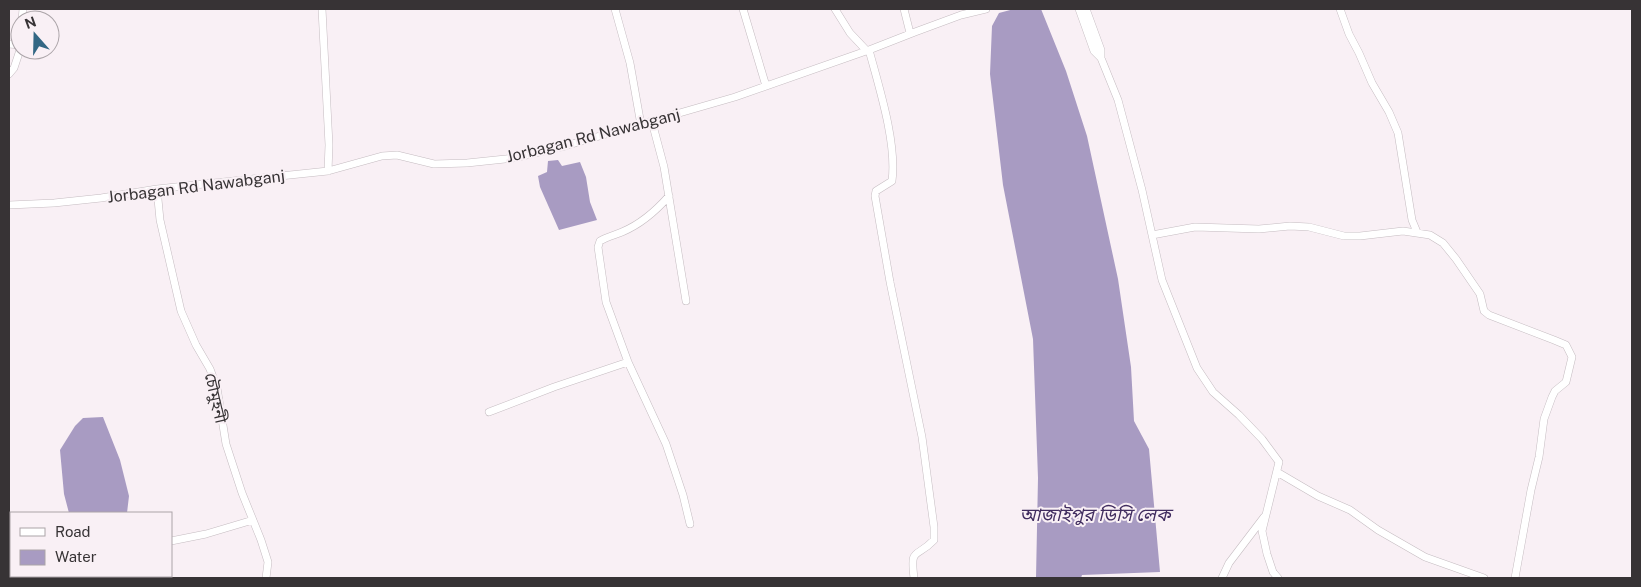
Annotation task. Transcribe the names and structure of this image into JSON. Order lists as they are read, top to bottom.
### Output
{
  "streets": {
    "street": ["Jorbagan Rd Nawabganj", "চৌমুহনী"]
  },
  "crossings": [
    ["Jorbagan Rd Nawabganj", "চৌমুহনী"]
  ],
  "water": ["আজাইপুর ডিসি লেক"],
  "legend": ["Road", "Water"],
  "north": "top"
}
